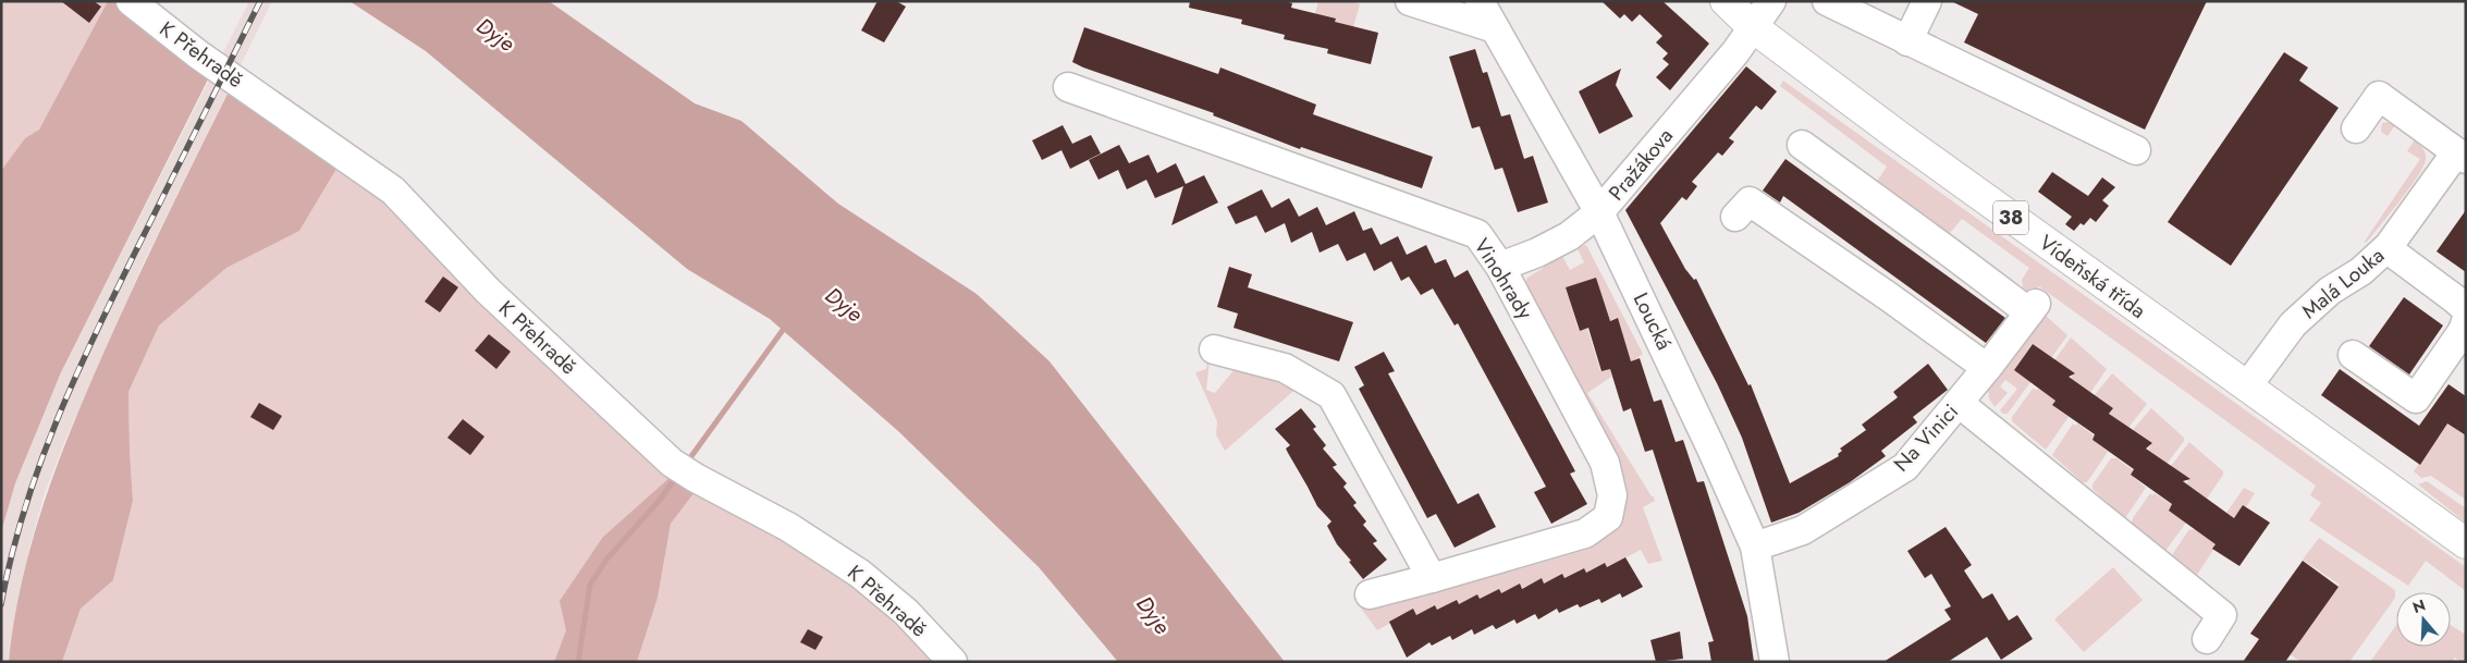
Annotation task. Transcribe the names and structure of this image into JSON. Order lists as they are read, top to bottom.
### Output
{
  "streets": {
    "main road": ["38", "Vídeňská třída"],
    "street": [
      "K Přehradě",
      "Pražákova",
      "Vinohrady",
      "Malá Louka",
      "Loucká",
      "Na Vinici"
    ]
  },
  "crossings": [
    ["Pražákova", "Vídeňská třída"],
    ["Pražákova", "Vinohrady"],
    ["Pražákova", "Loucká"],
    ["Vídeňská třída", "Malá Louka"],
    ["Loucká", "Na Vinici"]
  ],
  "water": ["Dyje"],
  "north": "top"
}
